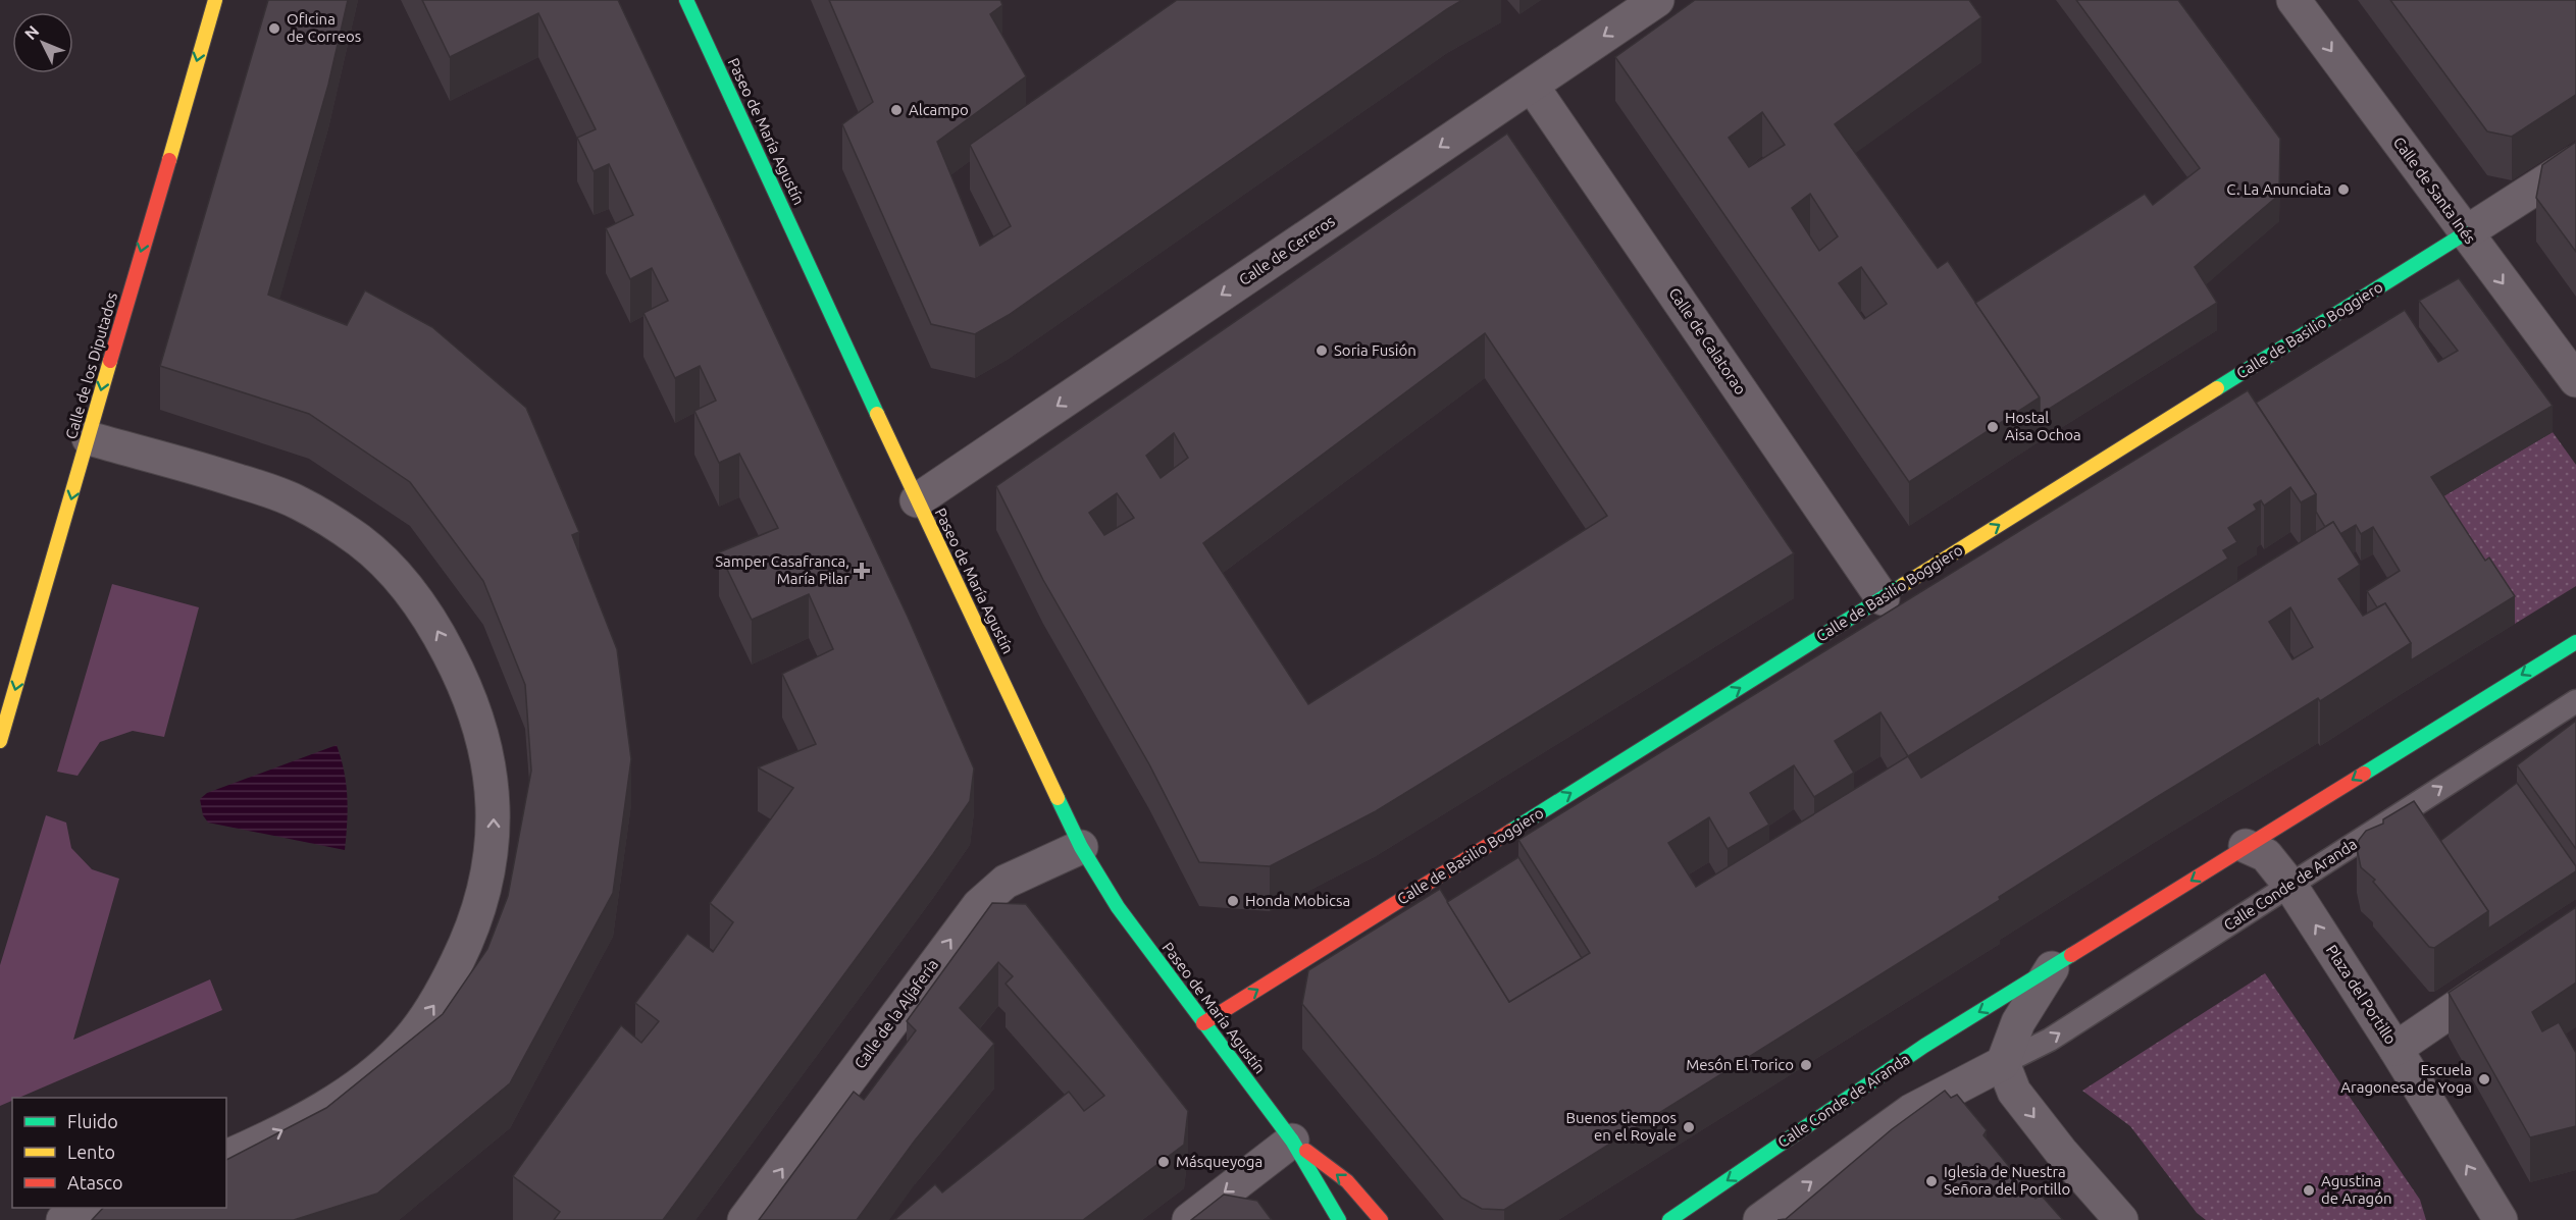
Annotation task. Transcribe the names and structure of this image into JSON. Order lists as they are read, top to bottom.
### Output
{
  "streets": {
    "street": [
      "Paseo de María Agustín",
      "Calle de Santa Inés",
      "Calle de Cereros",
      "Calle de Basilio Boggiero",
      "Calle de Calatorao",
      "Calle de los Diputados",
      "Calle Conde de Aranda",
      "Plaza del Portillo",
      "Calle de la Aljafería"
    ]
  },
  "crossings": [
    ["Paseo de María Agustín", "Calle de Cereros"],
    ["Paseo de María Agustín", "Calle de Basilio Boggiero"],
    ["Paseo de María Agustín", "Calle de la Aljafería"],
    ["Calle de Santa Inés", "Calle de Basilio Boggiero"],
    ["Calle de Cereros", "Calle de Calatorao"],
    ["Calle de Basilio Boggiero", "Calle de Calatorao"],
    ["Calle Conde de Aranda", "Plaza del Portillo"]
  ],
  "one_way": [
    "Calle de Santa Inés",
    "Calle de Cereros",
    "Calle de Basilio Boggiero",
    "Calle de los Diputados",
    "Plaza del Portillo",
    "Calle de la Aljafería"
  ],
  "places": {
    "other": [
      "Oficina de Correos",
      "Alcampo",
      "C. La Anunciata",
      "Soria Fusión",
      "Hostal Aisa Ochoa",
      "Honda Mobicsa",
      "Mesón El Torico",
      "Escuela Aragonesa de Yoga",
      "Buenos tiempos en el Royale",
      "Másqueyoga",
      "Iglesia de Nuestra Señora del Portillo",
      "Agustina de Aragón"
    ],
    "health": ["Samper Casafranca, María Pilar"]
  },
  "legend": ["Fluido", "Lento", "Atasco"],
  "north": "top left"
}
